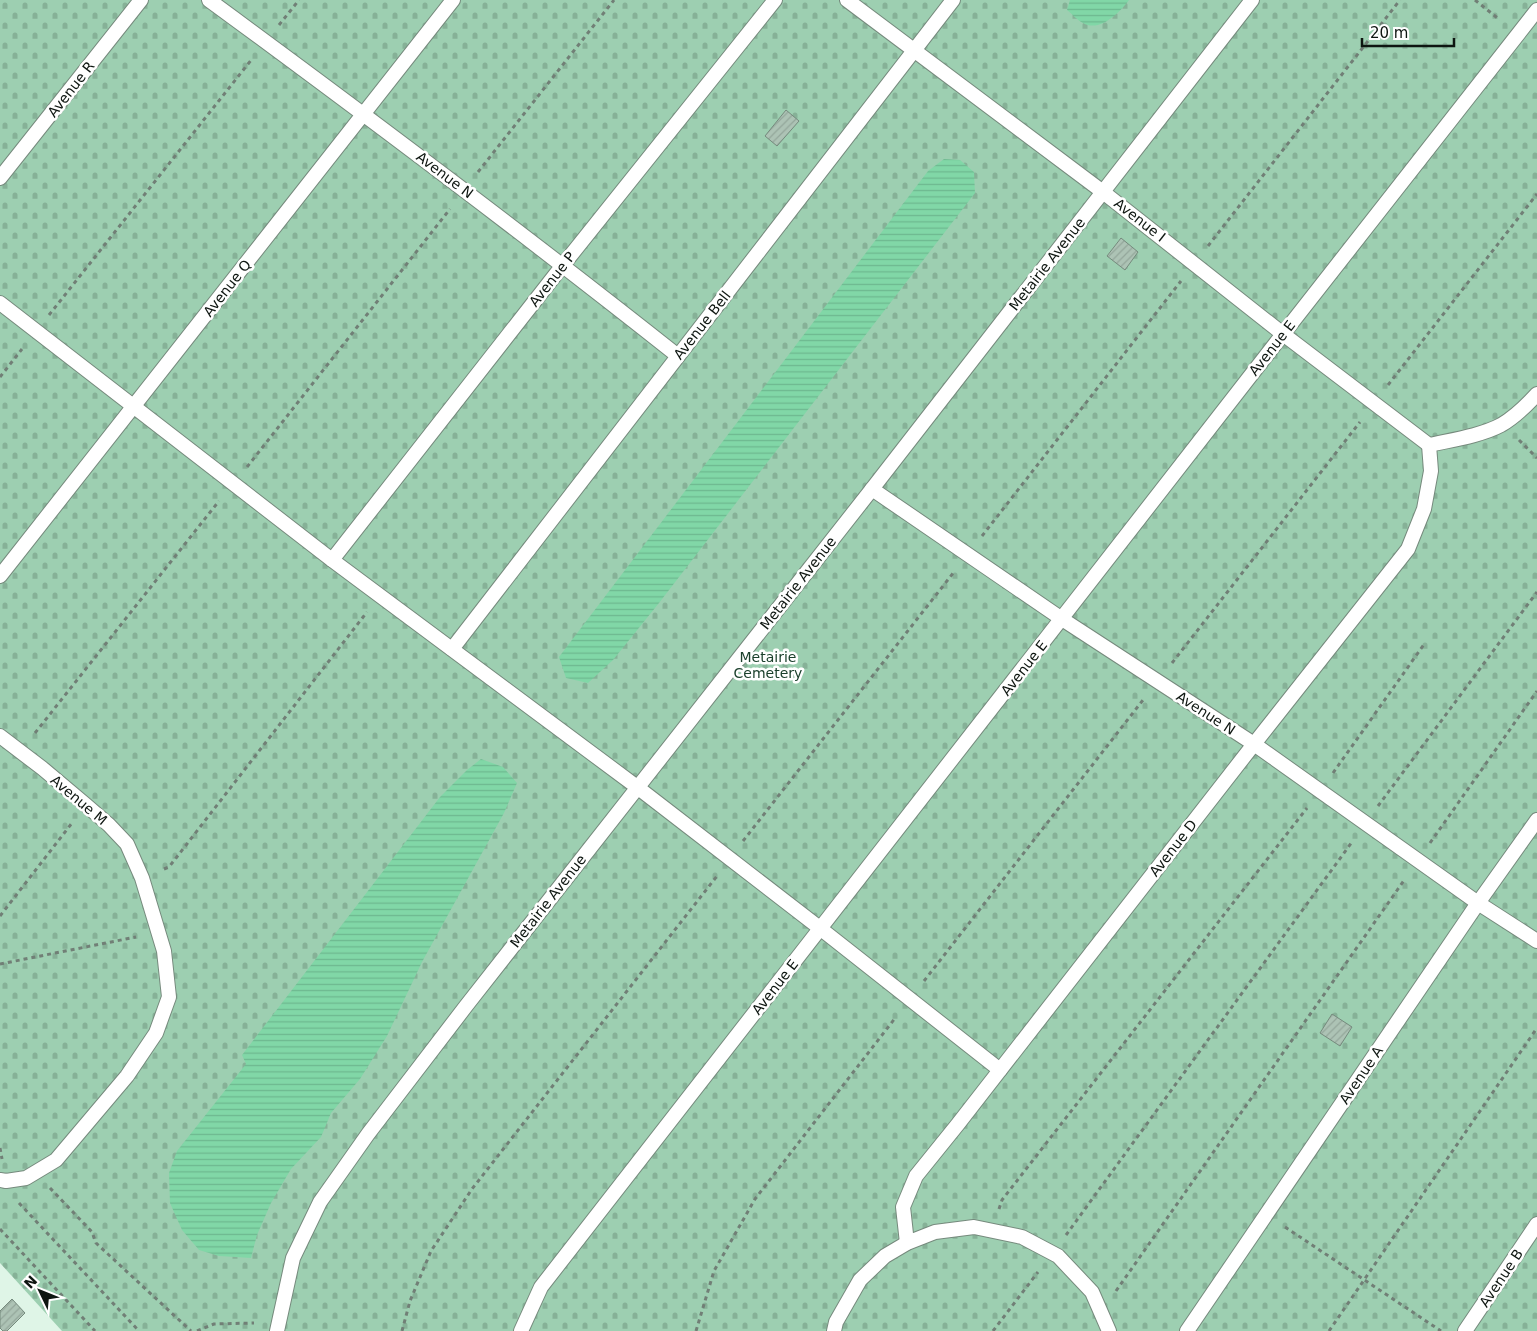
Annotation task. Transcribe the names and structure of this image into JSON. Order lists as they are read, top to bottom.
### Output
{
  "streets": {
    "lane": [
      "Avenue R",
      "Avenue N",
      "Avenue I",
      "Metairie Avenue",
      "Avenue P",
      "Avenue Q",
      "Avenue Bell",
      "Avenue E",
      "Avenue M",
      "Avenue D",
      "Avenue A",
      "Avenue B"
    ]
  },
  "crossings": [
    ["Avenue N", "Metairie Avenue"],
    ["Avenue N", "Avenue P"],
    ["Avenue N", "Avenue Q"],
    ["Avenue N", "Avenue Bell"],
    ["Avenue N", "Avenue E"],
    ["Avenue N", "Avenue D"],
    ["Avenue N", "Avenue A"],
    ["Avenue I", "Metairie Avenue"],
    ["Avenue I", "Avenue Bell"],
    ["Avenue I", "Avenue E"],
    ["Avenue I", "Avenue D"]
  ],
  "parks": ["Metairie Cemetery"],
  "scale_bar": "20 m",
  "north": "top left"
}
